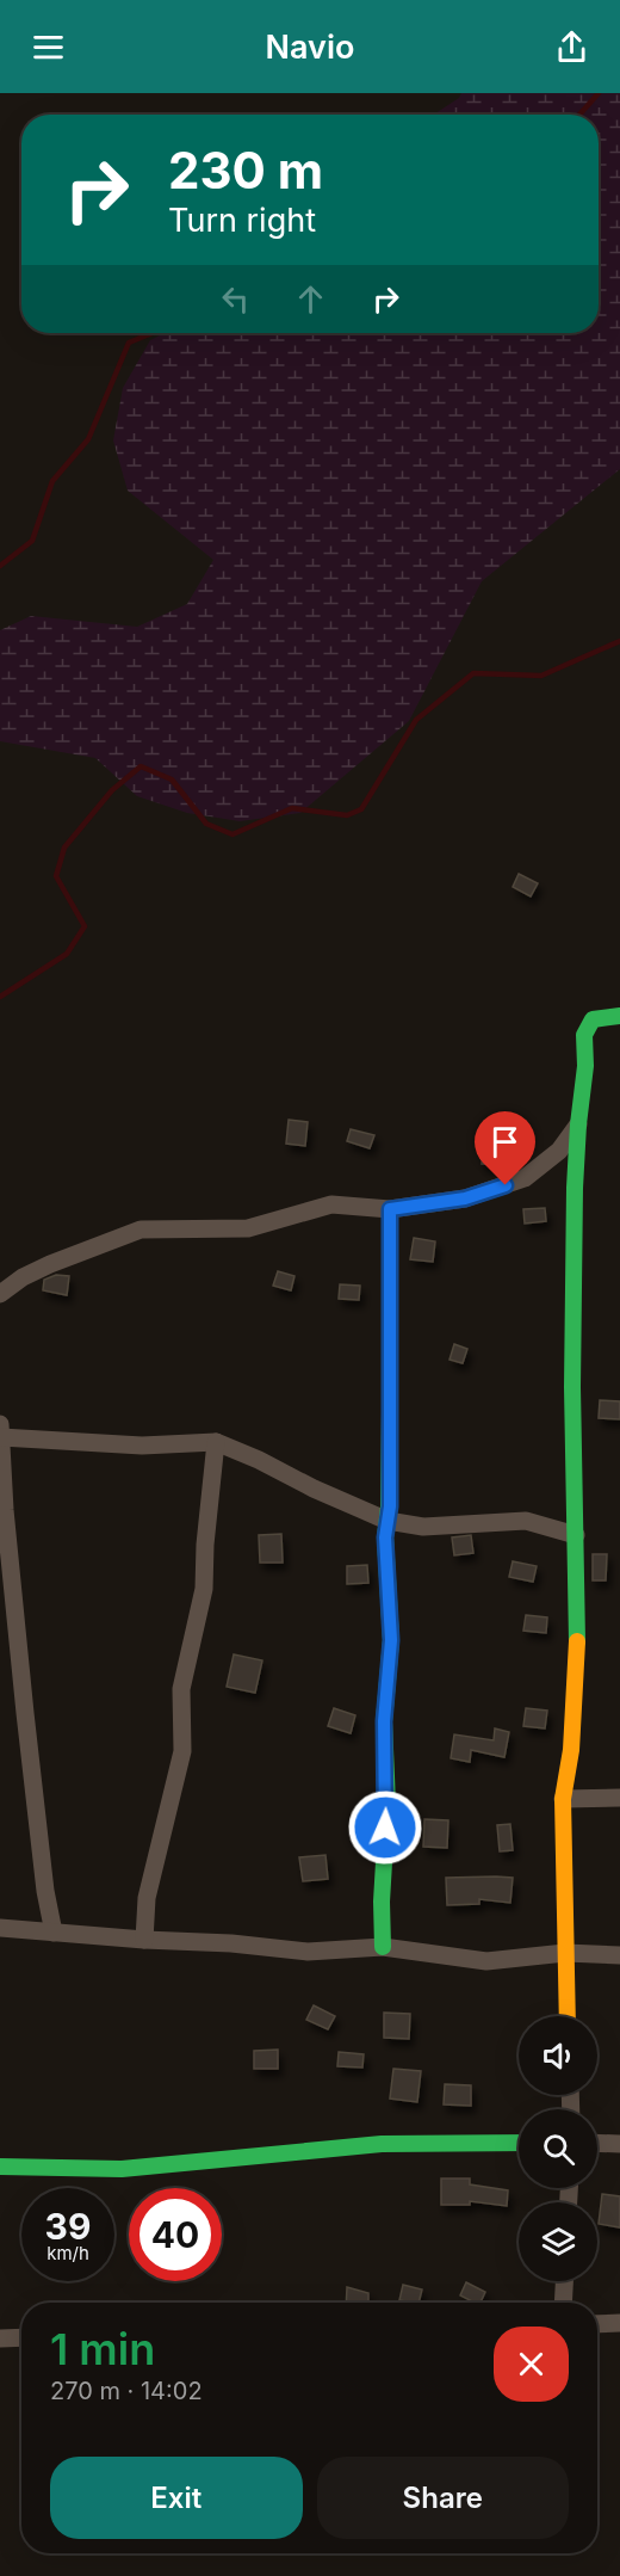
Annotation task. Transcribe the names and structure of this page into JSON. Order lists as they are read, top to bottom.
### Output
{
  "page": {
    "header": "Navio",
    "turn": ["230 m", "Turn right"],
    "speed": "39 km/h",
    "limit": "40",
    "heading": ["1 min", "270 m · 14:02"],
    "buttons": ["Exit", "Share"]
  }
}
